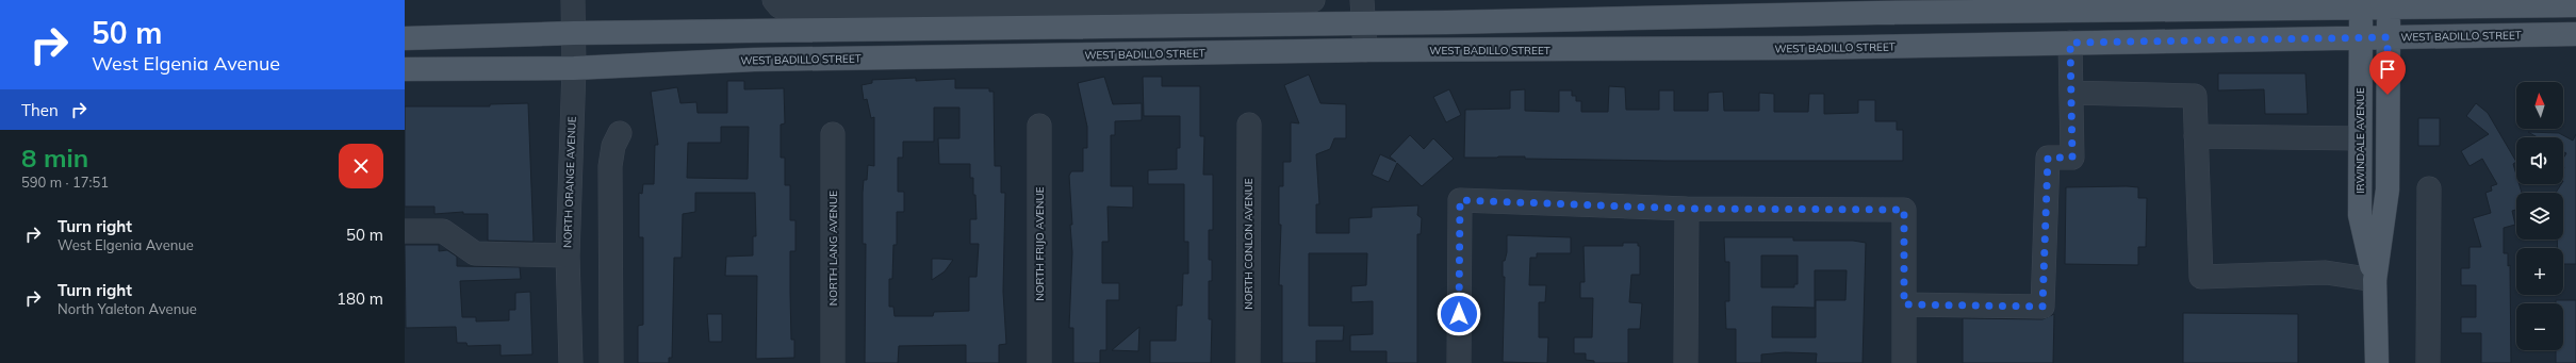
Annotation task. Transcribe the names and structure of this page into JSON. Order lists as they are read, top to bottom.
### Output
{
  "streets": {
    "main road": ["WEST BADILLO STREET", "IRWINDALE AVENUE"],
    "street": [
      "NORTH ORANGE AVENUE",
      "NORTH FRIJO AVENUE",
      "NORTH CONLON AVENUE",
      "NORTH LANG AVENUE"
    ]
  },
  "crossings": [
    ["WEST BADILLO STREET", "IRWINDALE AVENUE"],
    ["WEST BADILLO STREET", "NORTH ORANGE AVENUE"]
  ],
  "north": "top",
  "page": {
    "turn": ["50 m", "West Elgenia Avenue"],
    "map_buttons": ["+", "−"],
    "then": "Then",
    "heading": ["8 min", "590 m · 17:51"],
    "list": [
      {
        "name": "Turn right",
        "note": "West Elgenia Avenue",
        "value": "50 m"
      },
      {
        "name": "Turn right",
        "note": "North Yaleton Avenue",
        "value": "180 m"
      }
    ]
  }
}
